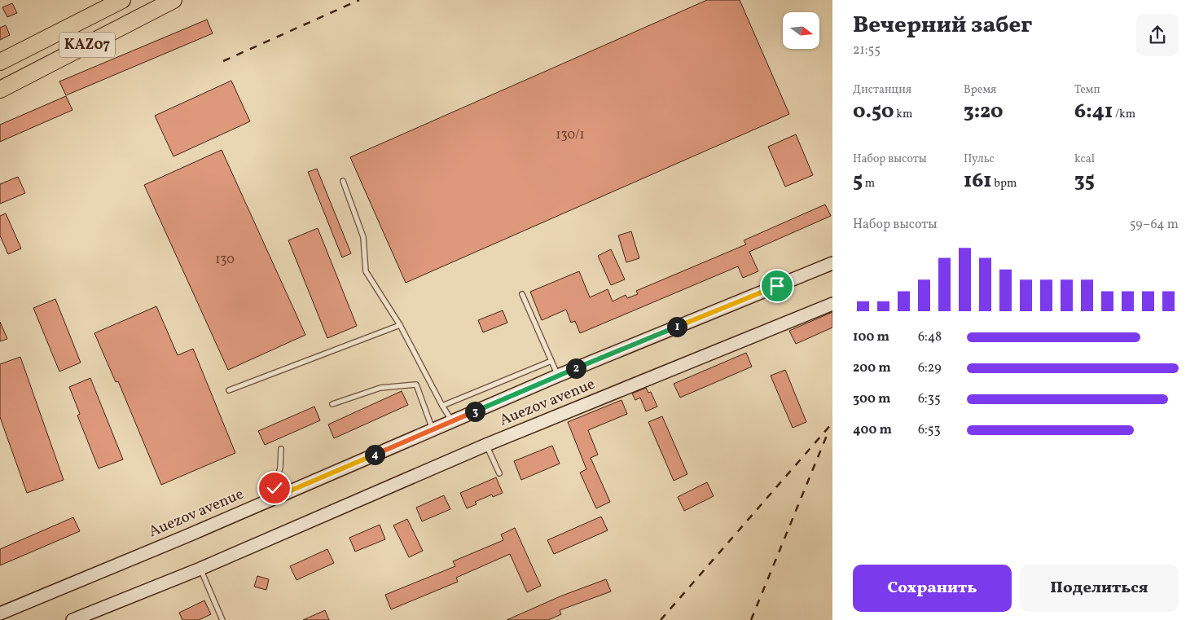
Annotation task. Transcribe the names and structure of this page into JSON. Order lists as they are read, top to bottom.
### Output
{
  "streets": {
    "highway": ["KAZ07"],
    "main road": ["Auezov avenue"]
  },
  "house_numbers": ["130/1", "130"],
  "north": "right",
  "page": {
    "heading": ["Вечерний забег", "21:55"],
    "stats": [
      ["Дистанция", "0.50 km"],
      ["Время", "3:20"],
      ["Темп", "6:41 /km"],
      ["Набор высоты", "5 m"],
      ["Пульс", "161 bpm"],
      ["kcal", "35"]
    ],
    "chart": ["Набор высоты", "59–64 m"],
    "pins": [
      "1",
      "2",
      "3",
      "4"
    ],
    "list": [
      {
        "name": "100 m",
        "note": "6:48"
      },
      {
        "name": "200 m",
        "note": "6:29"
      },
      {
        "name": "300 m",
        "note": "6:35"
      },
      {
        "name": "400 m",
        "note": "6:53"
      }
    ],
    "buttons": ["Сохранить", "Поделиться"]
  }
}
